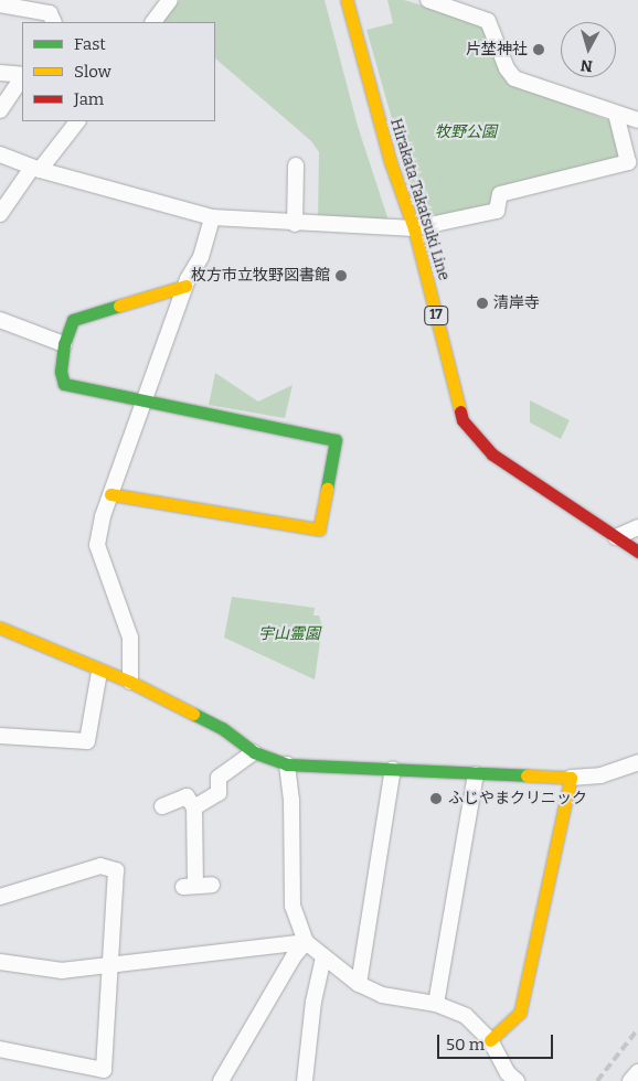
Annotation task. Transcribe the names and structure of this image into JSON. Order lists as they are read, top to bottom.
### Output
{
  "streets": {
    "street": ["Hirakata Takatsuki Line", "17"]
  },
  "parks": ["牧野公園", "宇山霊園"],
  "places": [
    "片埜神社",
    "枚方市立牧野図書館",
    "清岸寺",
    "ふじやまクリニック"
  ],
  "legend": ["Fast", "Slow", "Jam"],
  "scale_bar": "50 m",
  "north": "bottom"
}
